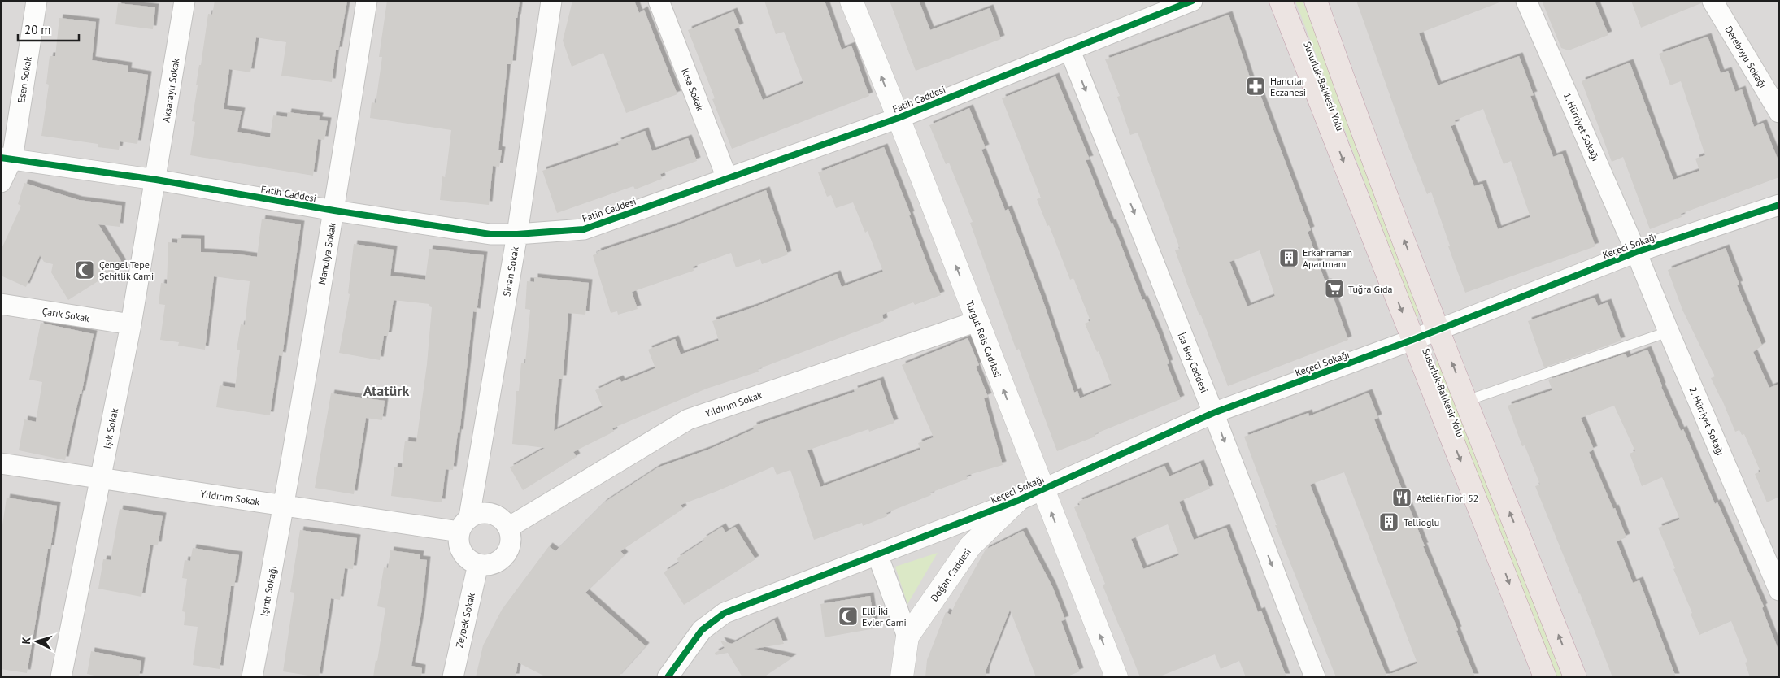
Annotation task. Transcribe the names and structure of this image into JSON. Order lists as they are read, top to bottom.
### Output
{
  "streets": {
    "highway": ["Susurluk-Balıkesir Yolu"],
    "street": [
      "Dereboyu Sokağı",
      "Esen Sokak",
      "Kısa Sokak",
      "Aksaraylı Sokak",
      "Fatih Caddesi",
      "1. Hürriyet Sokağı",
      "Keçeci Sokağı",
      "Manolya Sokak",
      "Sinan Sokak",
      "Çarık Sokak",
      "Turgut Reis Caddesi",
      "İsa Bey Caddesi",
      "Yıldırım Sokak",
      "2. Hürriyet Sokağı",
      "Işık Sokak",
      "Doğan Caddesi",
      "Işıntı Sokağı",
      "Zeybek Sokak"
    ]
  },
  "crossings": [
    ["Esen Sokak", "Fatih Caddesi"],
    ["Susurluk-Balıkesir Yolu", "Keçeci Sokağı"],
    ["Kısa Sokak", "Fatih Caddesi"],
    ["Aksaraylı Sokak", "Fatih Caddesi"],
    ["Aksaraylı Sokak", "Işık Sokak"],
    ["Fatih Caddesi", "Manolya Sokak"],
    ["Fatih Caddesi", "Sinan Sokak"],
    ["Fatih Caddesi", "Turgut Reis Caddesi"],
    ["Fatih Caddesi", "İsa Bey Caddesi"],
    ["Fatih Caddesi", "Işık Sokak"],
    ["1. Hürriyet Sokağı", "Keçeci Sokağı"],
    ["1. Hürriyet Sokağı", "2. Hürriyet Sokağı"],
    ["Keçeci Sokağı", "Turgut Reis Caddesi"],
    ["Keçeci Sokağı", "İsa Bey Caddesi"],
    ["Keçeci Sokağı", "2. Hürriyet Sokağı"],
    ["Keçeci Sokağı", "Doğan Caddesi"],
    ["Manolya Sokak", "Yıldırım Sokak"],
    ["Manolya Sokak", "Işıntı Sokağı"],
    ["Sinan Sokak", "Yıldırım Sokak"],
    ["Sinan Sokak", "Zeybek Sokak"],
    ["Çarık Sokak", "Işık Sokak"],
    ["Turgut Reis Caddesi", "Yıldırım Sokak"],
    ["Yıldırım Sokak", "Işık Sokak"],
    ["Yıldırım Sokak", "Işıntı Sokağı"],
    ["Yıldırım Sokak", "Zeybek Sokak"]
  ],
  "one_way": ["Turgut Reis Caddesi", "İsa Bey Caddesi"],
  "districts": ["Atatürk"],
  "places": {
    "pharmacy": ["Hancılar Eczanesi"],
    "building": ["Erkahraman Apartmanı", "Tellioglu"],
    "mosque": ["Çengel Tepe Şehitlik Cami", "Elli İki Evler Cami"],
    "supermarket": ["Tuğra Gıda"],
    "restaurant": ["Ateliér Fiori 52"]
  },
  "scale_bar": "20 m",
  "north": "left"
}
